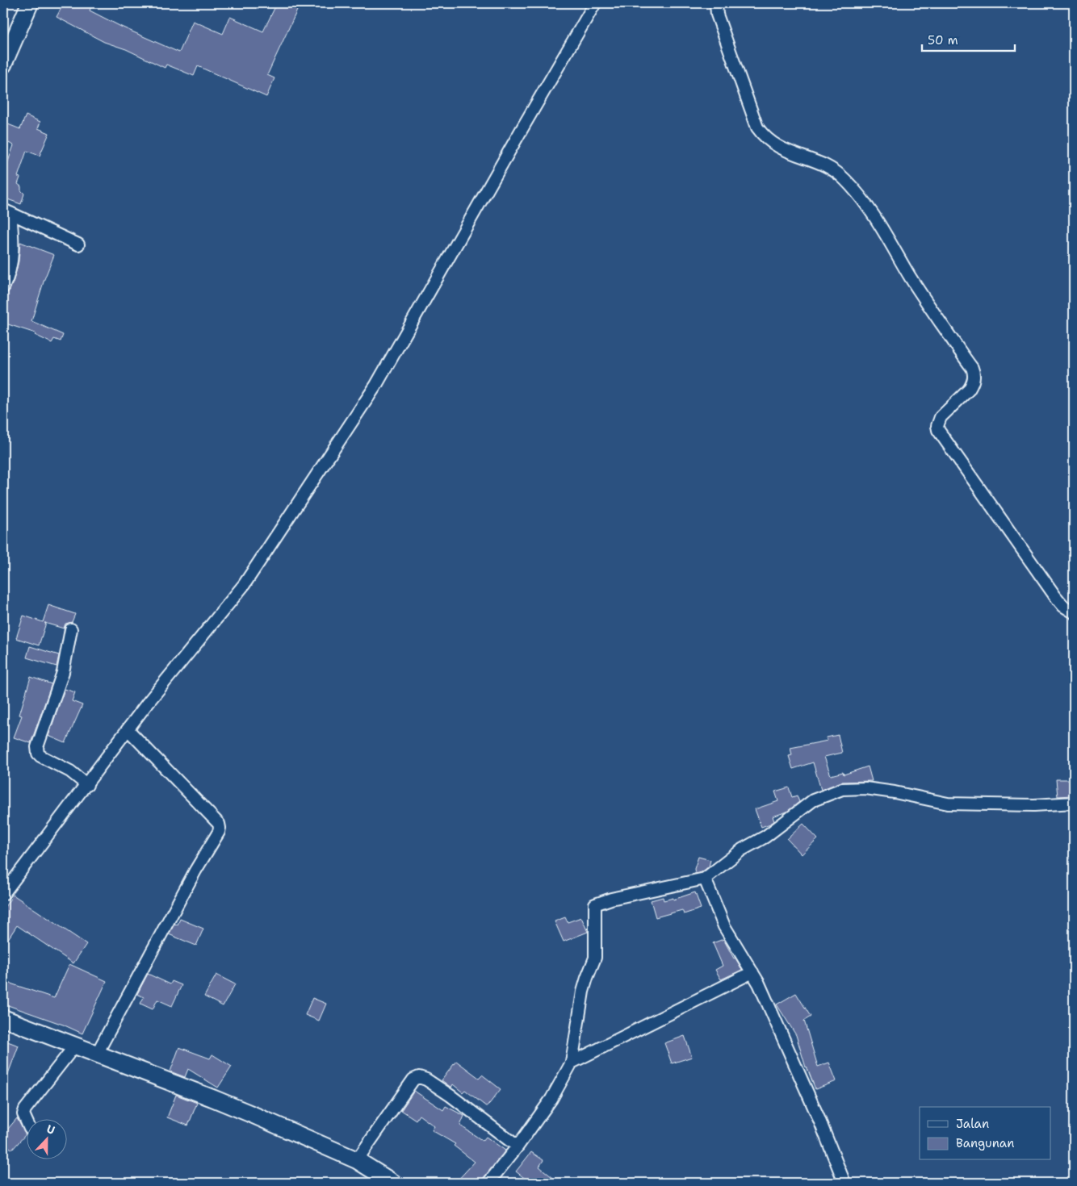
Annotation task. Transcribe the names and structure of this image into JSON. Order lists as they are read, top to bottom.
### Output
{
  "legend": ["Jalan", "Bangunan"],
  "scale_bar": "50 m",
  "north": "top"
}
